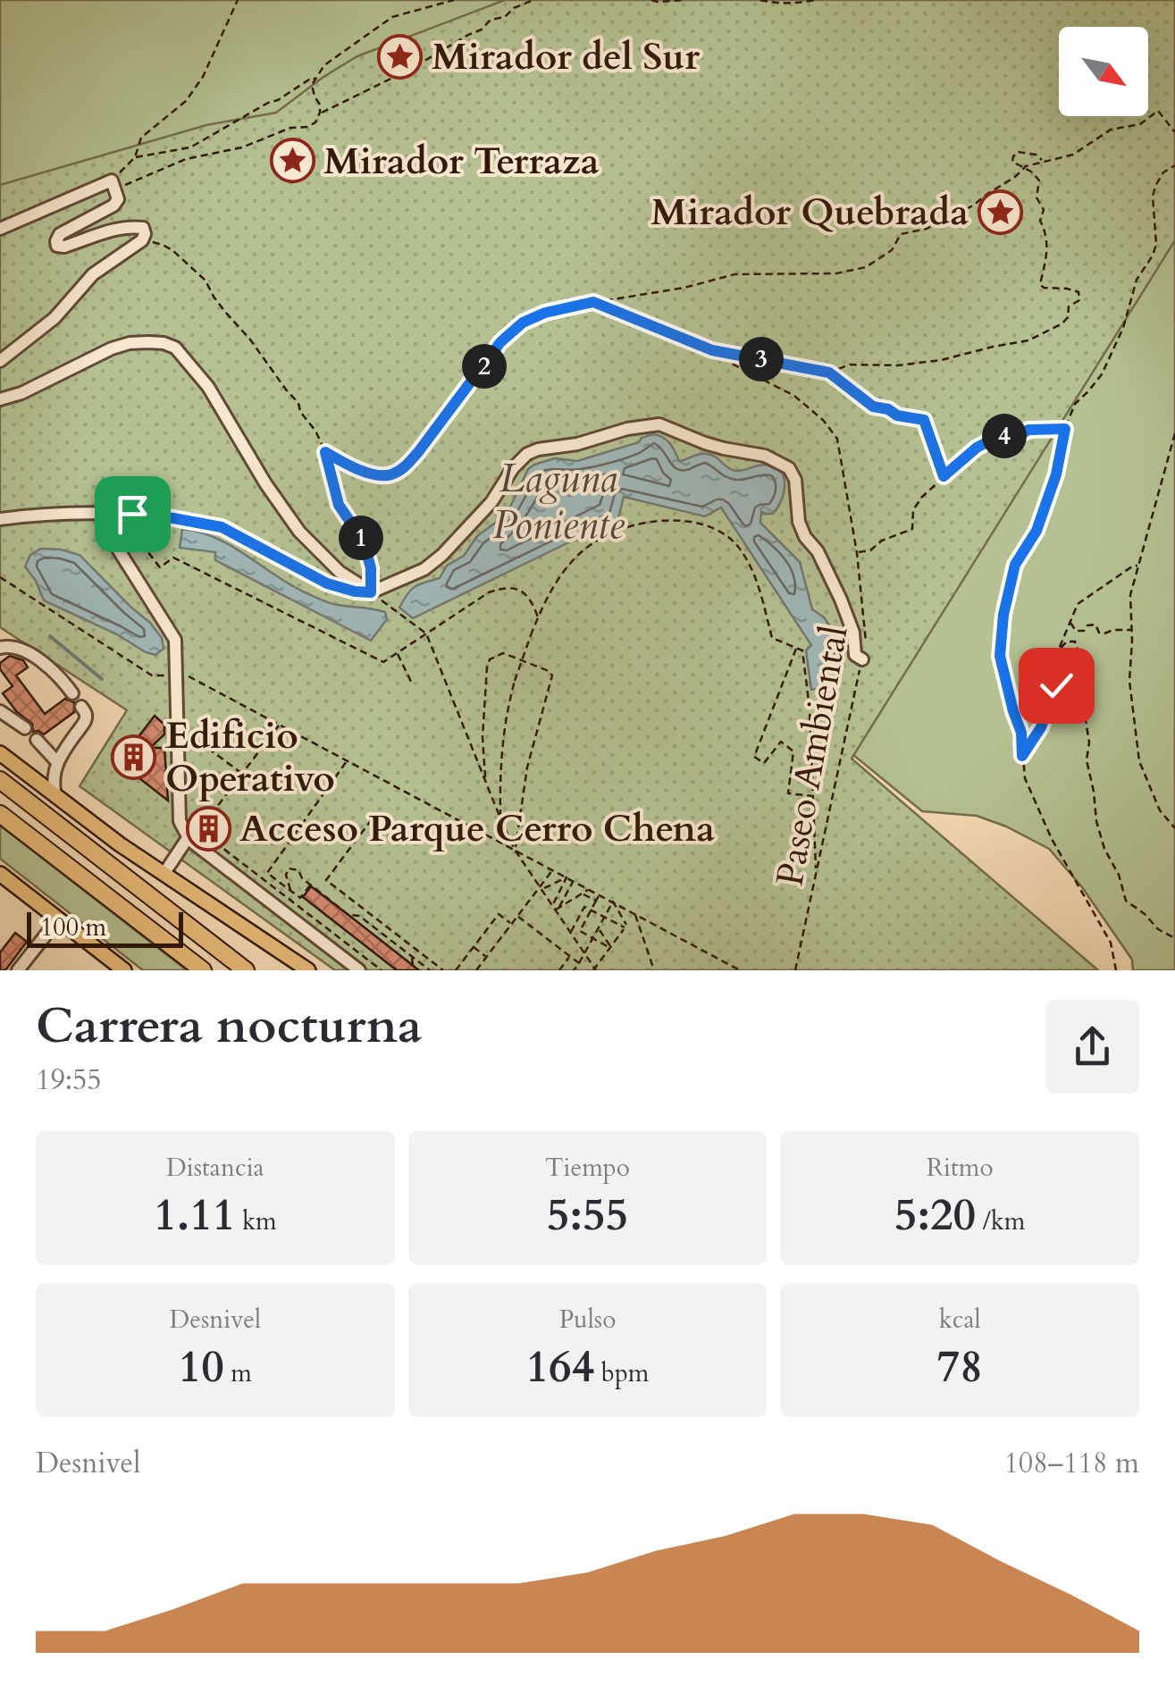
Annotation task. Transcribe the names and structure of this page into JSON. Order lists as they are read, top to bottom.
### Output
{
  "streets": {
    "path": ["Paseo Ambiental"]
  },
  "water": ["Laguna Poniente"],
  "places": {
    "place": ["Mirador del Sur", "Mirador Terraza", "Mirador Quebrada"],
    "building": ["Edificio Operativo", "Acceso Parque Cerro Chena"]
  },
  "scale_bar": "100 m",
  "north": "bottom right",
  "page": {
    "pins": [
      "3",
      "2",
      "4",
      "1"
    ],
    "scale": "100 m",
    "heading": ["Carrera nocturna", "19:55"],
    "stats": [
      ["Distancia", "1.11 km"],
      ["Tiempo", "5:55"],
      ["Ritmo", "5:20 /km"],
      ["Desnivel", "10 m"],
      ["Pulso", "164 bpm"],
      ["kcal", "78"]
    ],
    "chart": ["Desnivel", "108–118 m"]
  }
}
